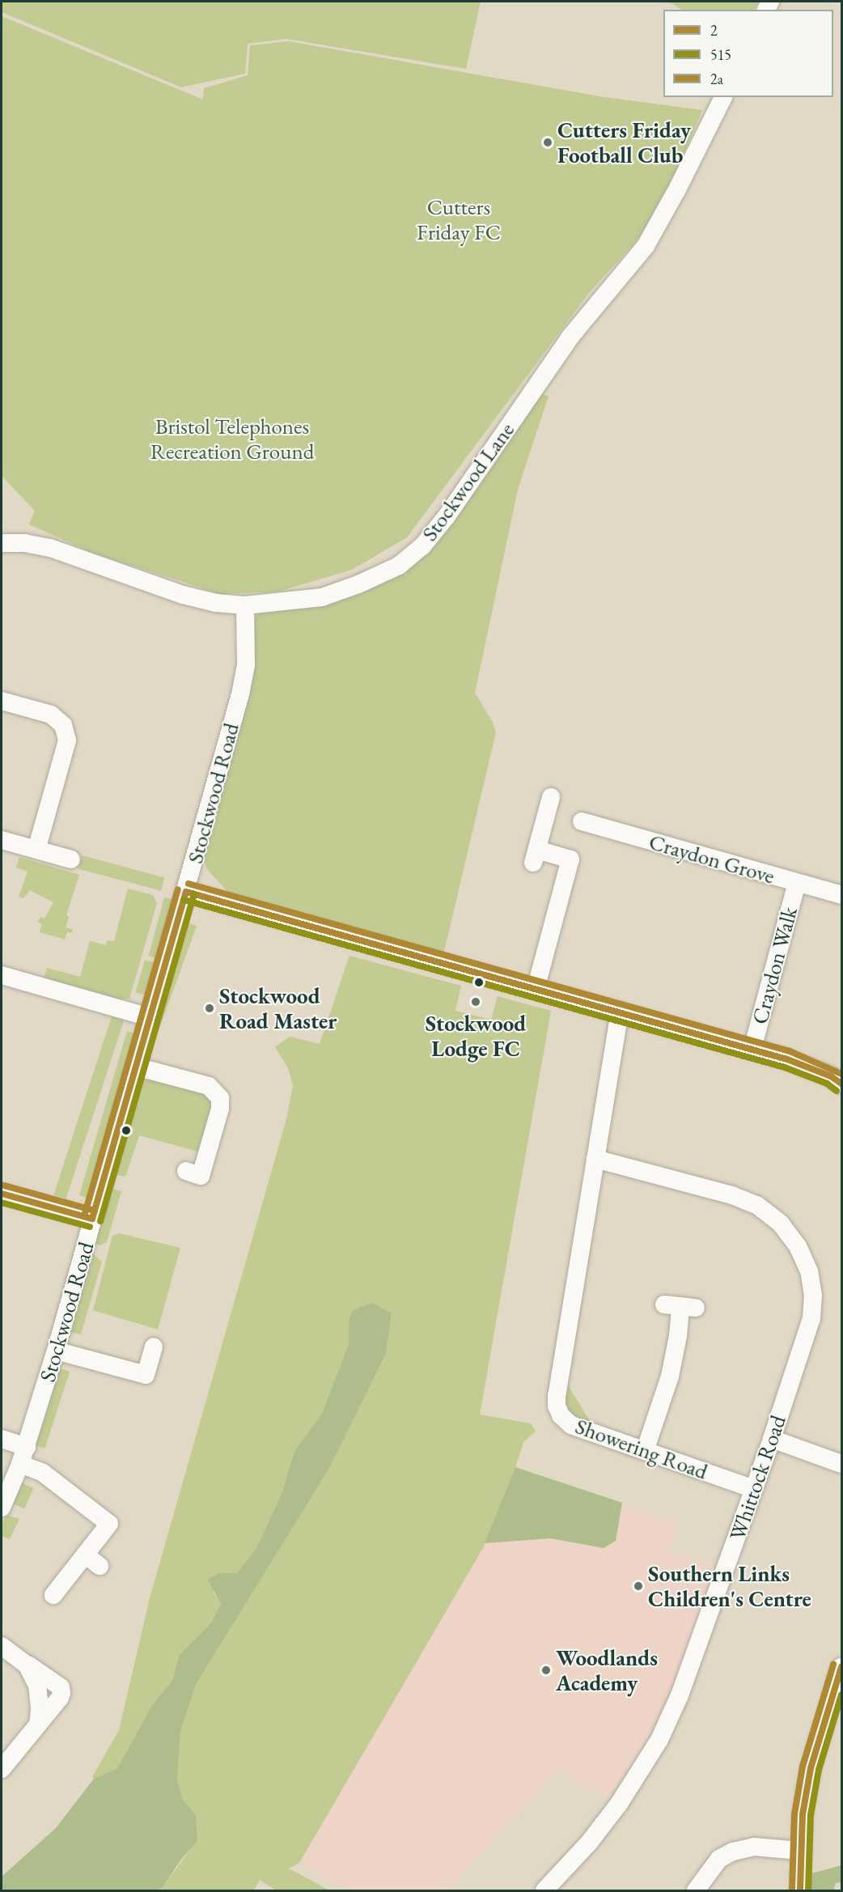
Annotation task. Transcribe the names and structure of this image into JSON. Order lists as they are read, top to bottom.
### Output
{
  "streets": {
    "street": [
      "Stockwood Lane",
      "Stockwood Road",
      "Craydon Grove",
      "Craydon Walk",
      "Showering Road",
      "Whittock Road"
    ]
  },
  "crossings": [
    ["Stockwood Lane", "Stockwood Road"],
    ["Craydon Grove", "Craydon Walk"],
    ["Showering Road", "Whittock Road"]
  ],
  "parks": ["Cutters Friday FC", "Bristol Telephones Recreation Ground"],
  "places": [
    "Cutters Friday Football Club",
    "Stockwood Lodge FC",
    "Stockwood Road Master",
    "Southern Links Children's Centre",
    "Woodlands Academy"
  ],
  "lines": ["transit line 2a", "transit line 2", "transit line 515"],
  "legend": ["2", "515", "2a"]
}
